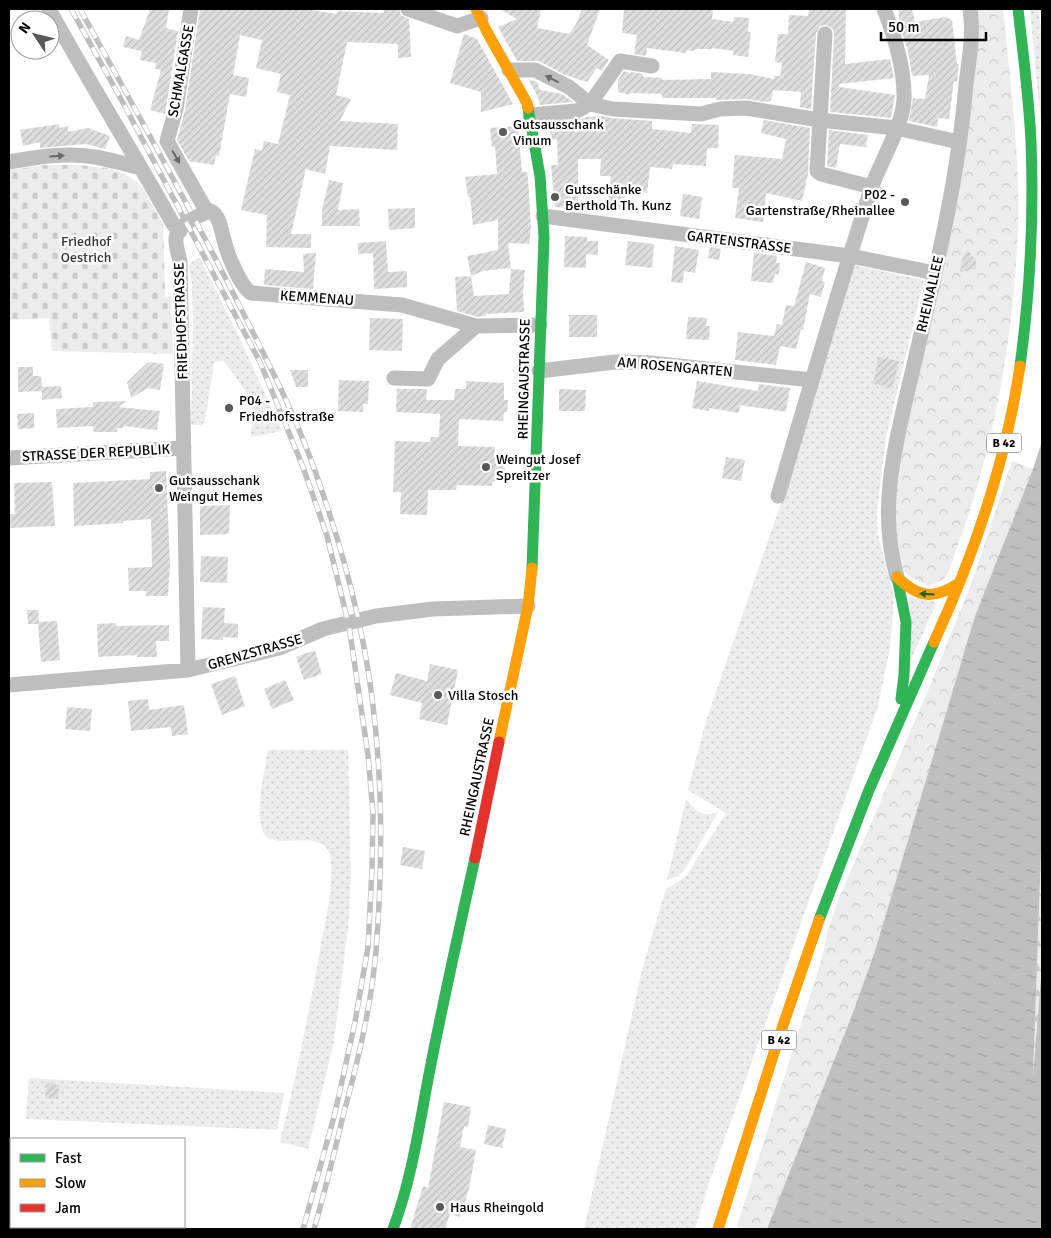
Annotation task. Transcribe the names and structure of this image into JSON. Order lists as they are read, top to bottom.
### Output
{
  "streets": {
    "main road": ["RHEINGAUSTRASSE", "B 42"],
    "street": [
      "SCHMALGASSE",
      "GARTENSTRASSE",
      "RHEINALLEE",
      "KEMMENAU",
      "FRIEDHOFSTRASSE",
      "AM ROSENGARTEN",
      "STRASSE DER REPUBLIK",
      "GRENZSTRASSE"
    ]
  },
  "crossings": [
    ["SCHMALGASSE", "KEMMENAU"],
    ["GARTENSTRASSE", "RHEINALLEE"],
    ["GARTENSTRASSE", "RHEINGAUSTRASSE"],
    ["KEMMENAU", "RHEINGAUSTRASSE"],
    ["FRIEDHOFSTRASSE", "STRASSE DER REPUBLIK"],
    ["FRIEDHOFSTRASSE", "GRENZSTRASSE"],
    ["AM ROSENGARTEN", "RHEINGAUSTRASSE"],
    ["RHEINGAUSTRASSE", "GRENZSTRASSE"]
  ],
  "one_way": ["SCHMALGASSE"],
  "parks": ["Friedhof Oestrich"],
  "places": [
    "Gutsausschank Vinum",
    "Gutsschänke Berthold Th. Kunz",
    "P02 - Gartenstraße/Rheinallee",
    "P04 - Friedhofsstraße",
    "Weingut Josef Spreitzer",
    "Gutsausschank Weingut Hemes",
    "Villa Stosch",
    "Haus Rheingold"
  ],
  "legend": ["Fast", "Slow", "Jam"],
  "scale_bar": "50 m",
  "north": "top left"
}
